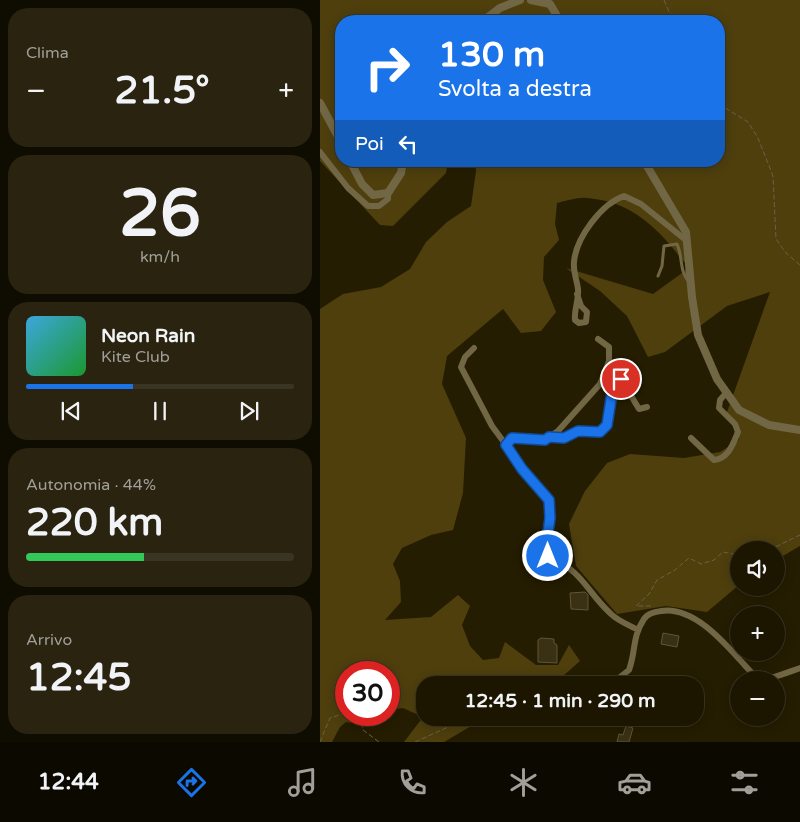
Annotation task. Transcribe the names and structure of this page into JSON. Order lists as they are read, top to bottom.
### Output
{
  "page": {
    "tile": [
      "Clima",
      ["26", "km/h"],
      ["Autonomia · 44%", "220 km"],
      ["Arrivo", "12:45"]
    ],
    "turn": ["130 m", "Svolta a destra"],
    "heat": ["−", "21.5°", "+"],
    "then": "Poi",
    "song": ["Neon Rain", "Kite Club"],
    "map_buttons": ["+", "−"],
    "limit": "30",
    "trip": "12:45 · 1 min · 290 m",
    "tabs": "12:44"
  }
}
